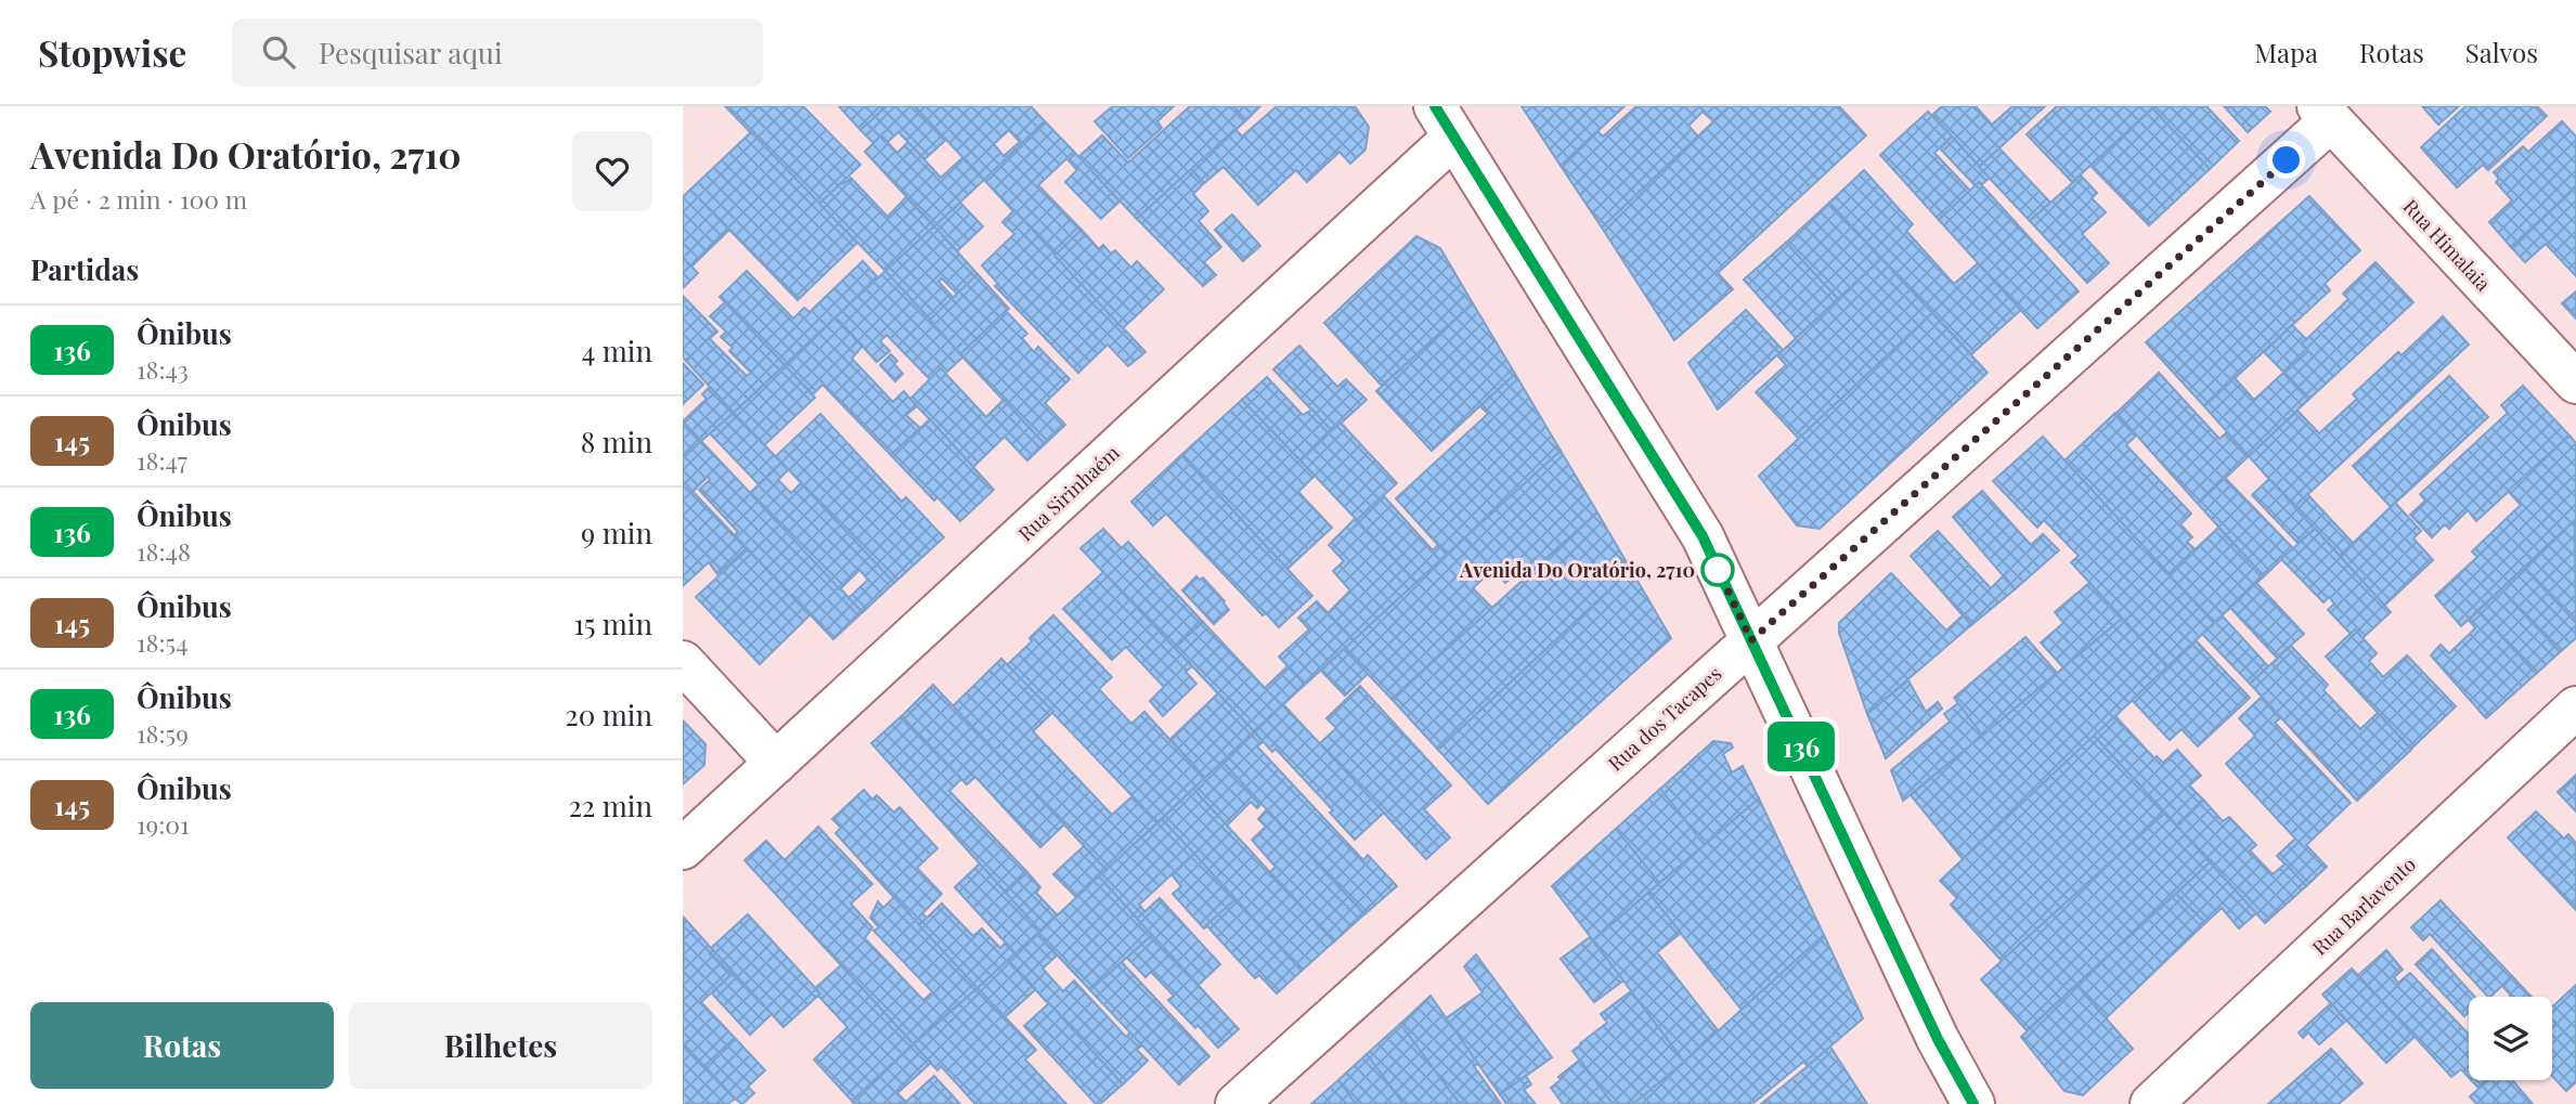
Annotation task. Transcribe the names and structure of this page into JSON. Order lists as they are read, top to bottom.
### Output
{
  "streets": {
    "street": [
      "Rua Himalaia",
      "Rua Sirinhaém",
      "Rua dos Tacapes",
      "Rua Barlavento"
    ]
  },
  "crossings": [
    ["Rua Himalaia", "Rua dos Tacapes"]
  ],
  "places": ["Avenida Do Oratório, 2710"],
  "lines": ["bus line 136"],
  "page": {
    "header": "Stopwise",
    "search": "Pesquisar aqui",
    "nav": ["Mapa", "Rotas", "Salvos"],
    "heading": [
      ["Avenida Do Oratório, 2710", "A pé · 2 min · 100 m"],
      "Partidas"
    ],
    "on_map": "136",
    "list": [
      {
        "mark": "136",
        "name": "Ônibus",
        "note": "18:43",
        "value": "4 min"
      },
      {
        "mark": "145",
        "name": "Ônibus",
        "note": "18:47",
        "value": "8 min"
      },
      {
        "mark": "136",
        "name": "Ônibus",
        "note": "18:48",
        "value": "9 min"
      },
      {
        "mark": "145",
        "name": "Ônibus",
        "note": "18:54",
        "value": "15 min"
      },
      {
        "mark": "136",
        "name": "Ônibus",
        "note": "18:59",
        "value": "20 min"
      },
      {
        "mark": "145",
        "name": "Ônibus",
        "note": "19:01",
        "value": "22 min"
      }
    ],
    "buttons": ["Rotas", "Bilhetes"]
  }
}
